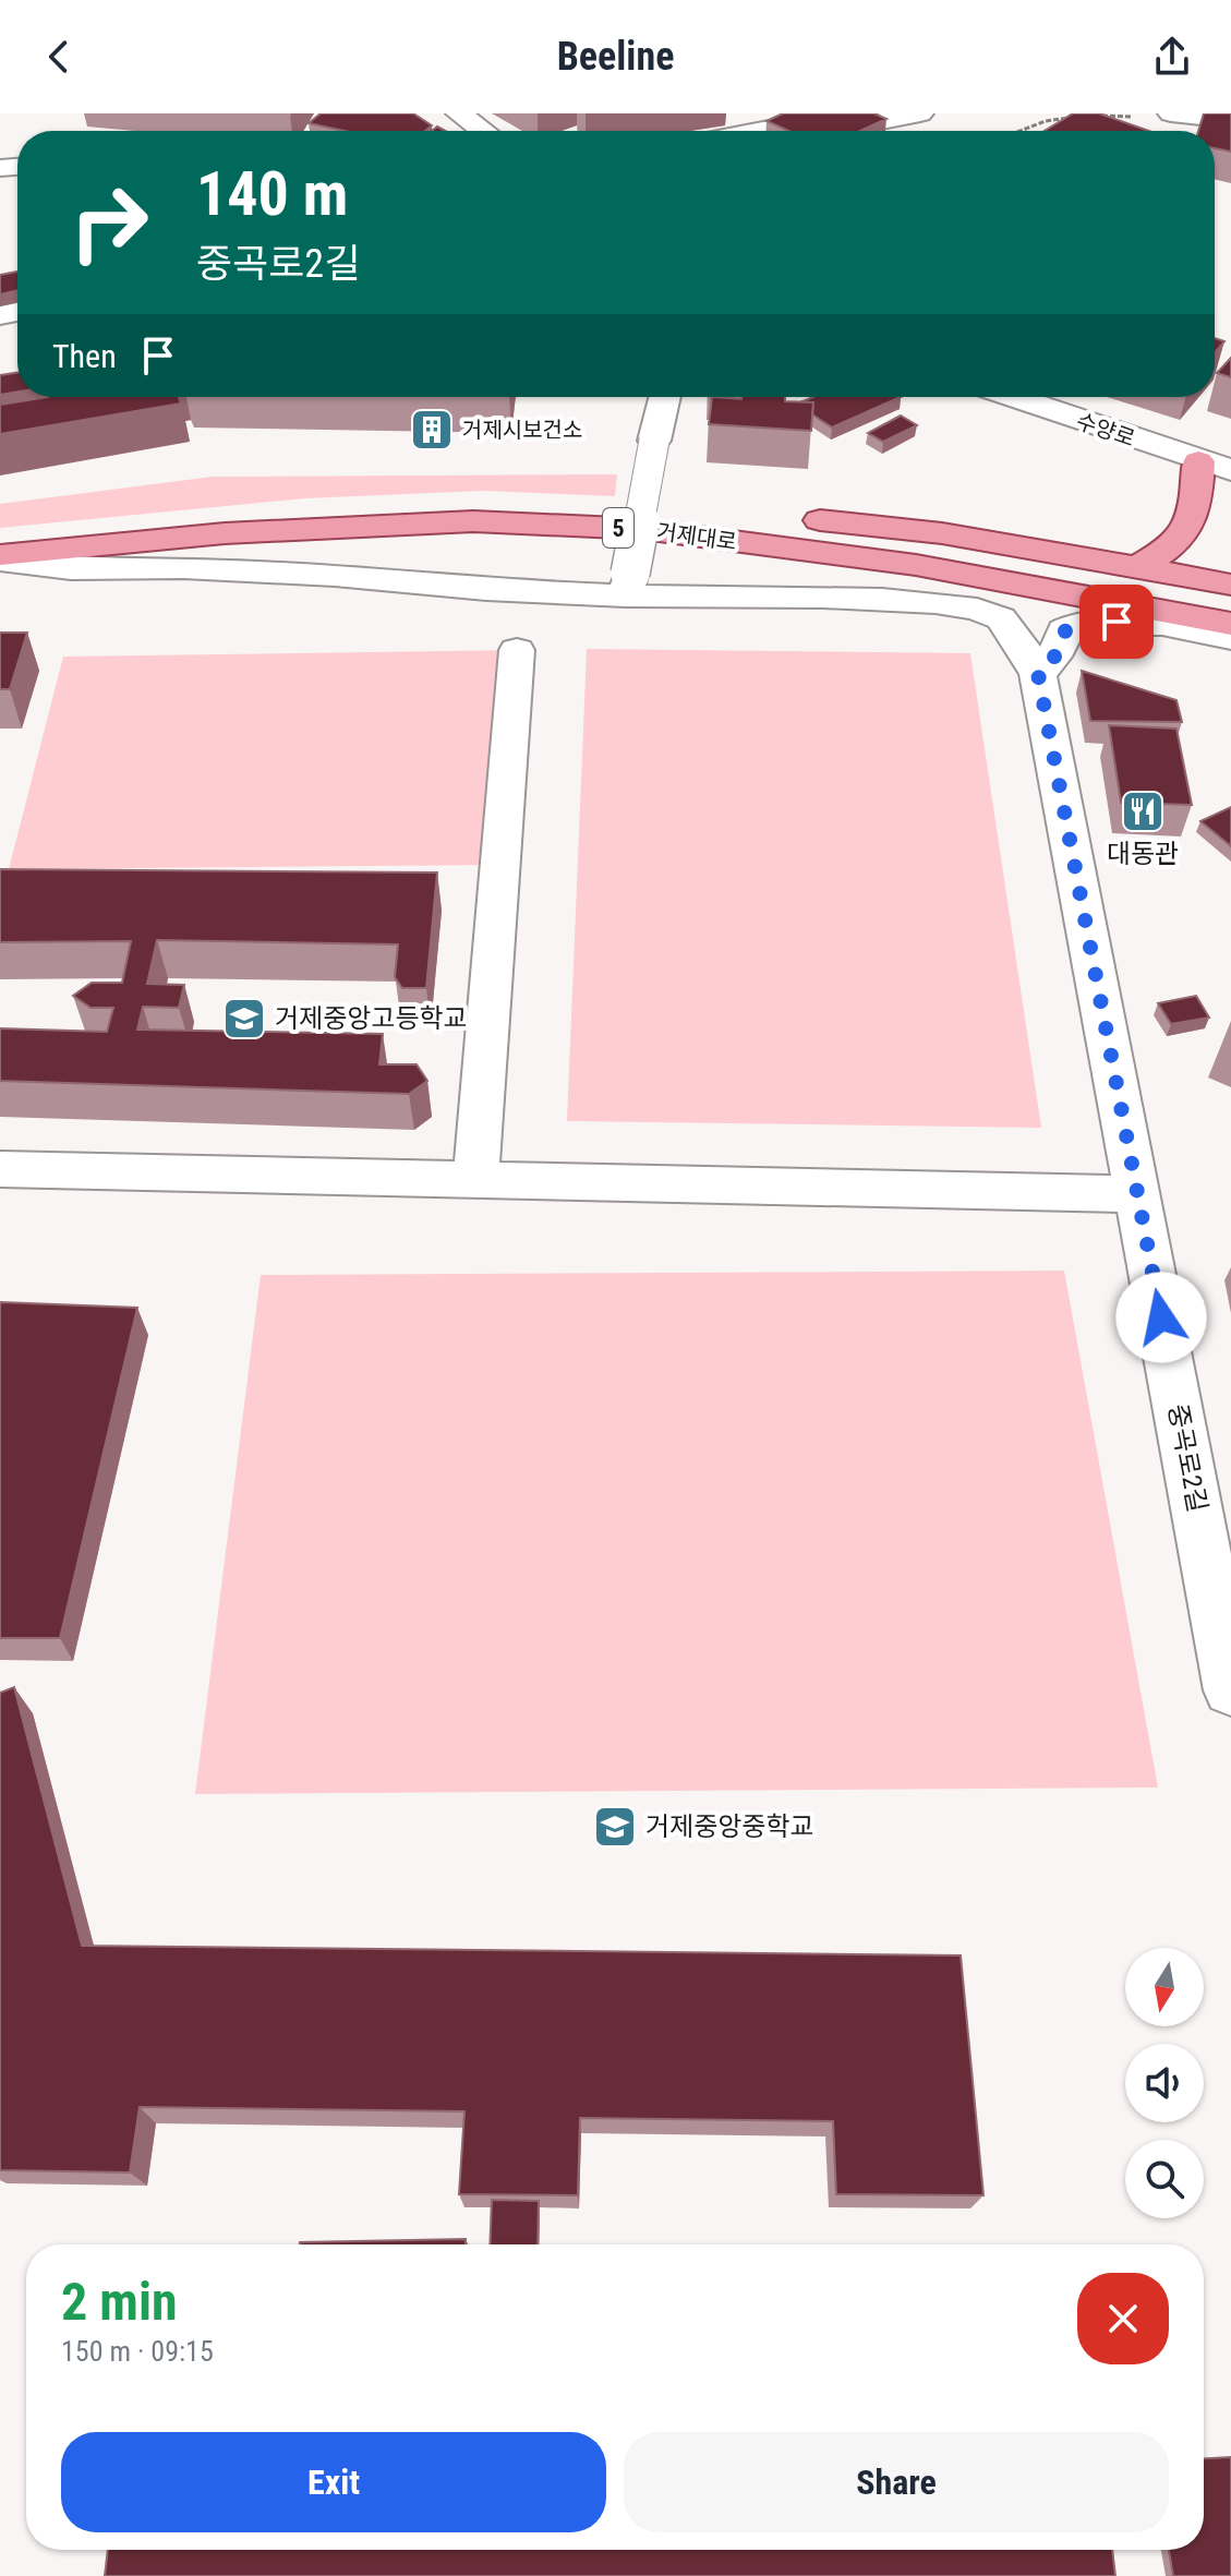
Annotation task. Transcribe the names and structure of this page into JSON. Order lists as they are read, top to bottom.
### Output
{
  "streets": {
    "main road": ["5", "거제대로"],
    "street": ["수양로", "중곡로2길"]
  },
  "places": {
    "building": ["거제시보건소"],
    "restaurant": ["대동관"],
    "school or university": ["거제중앙고등학교", "거제중앙중학교"]
  },
  "north": "bottom",
  "page": {
    "header": "Beeline",
    "turn": ["140 m", "중곡로2길"],
    "then": "Then",
    "heading": ["2 min", "150 m · 09:15"],
    "buttons": ["Exit", "Share"]
  }
}
